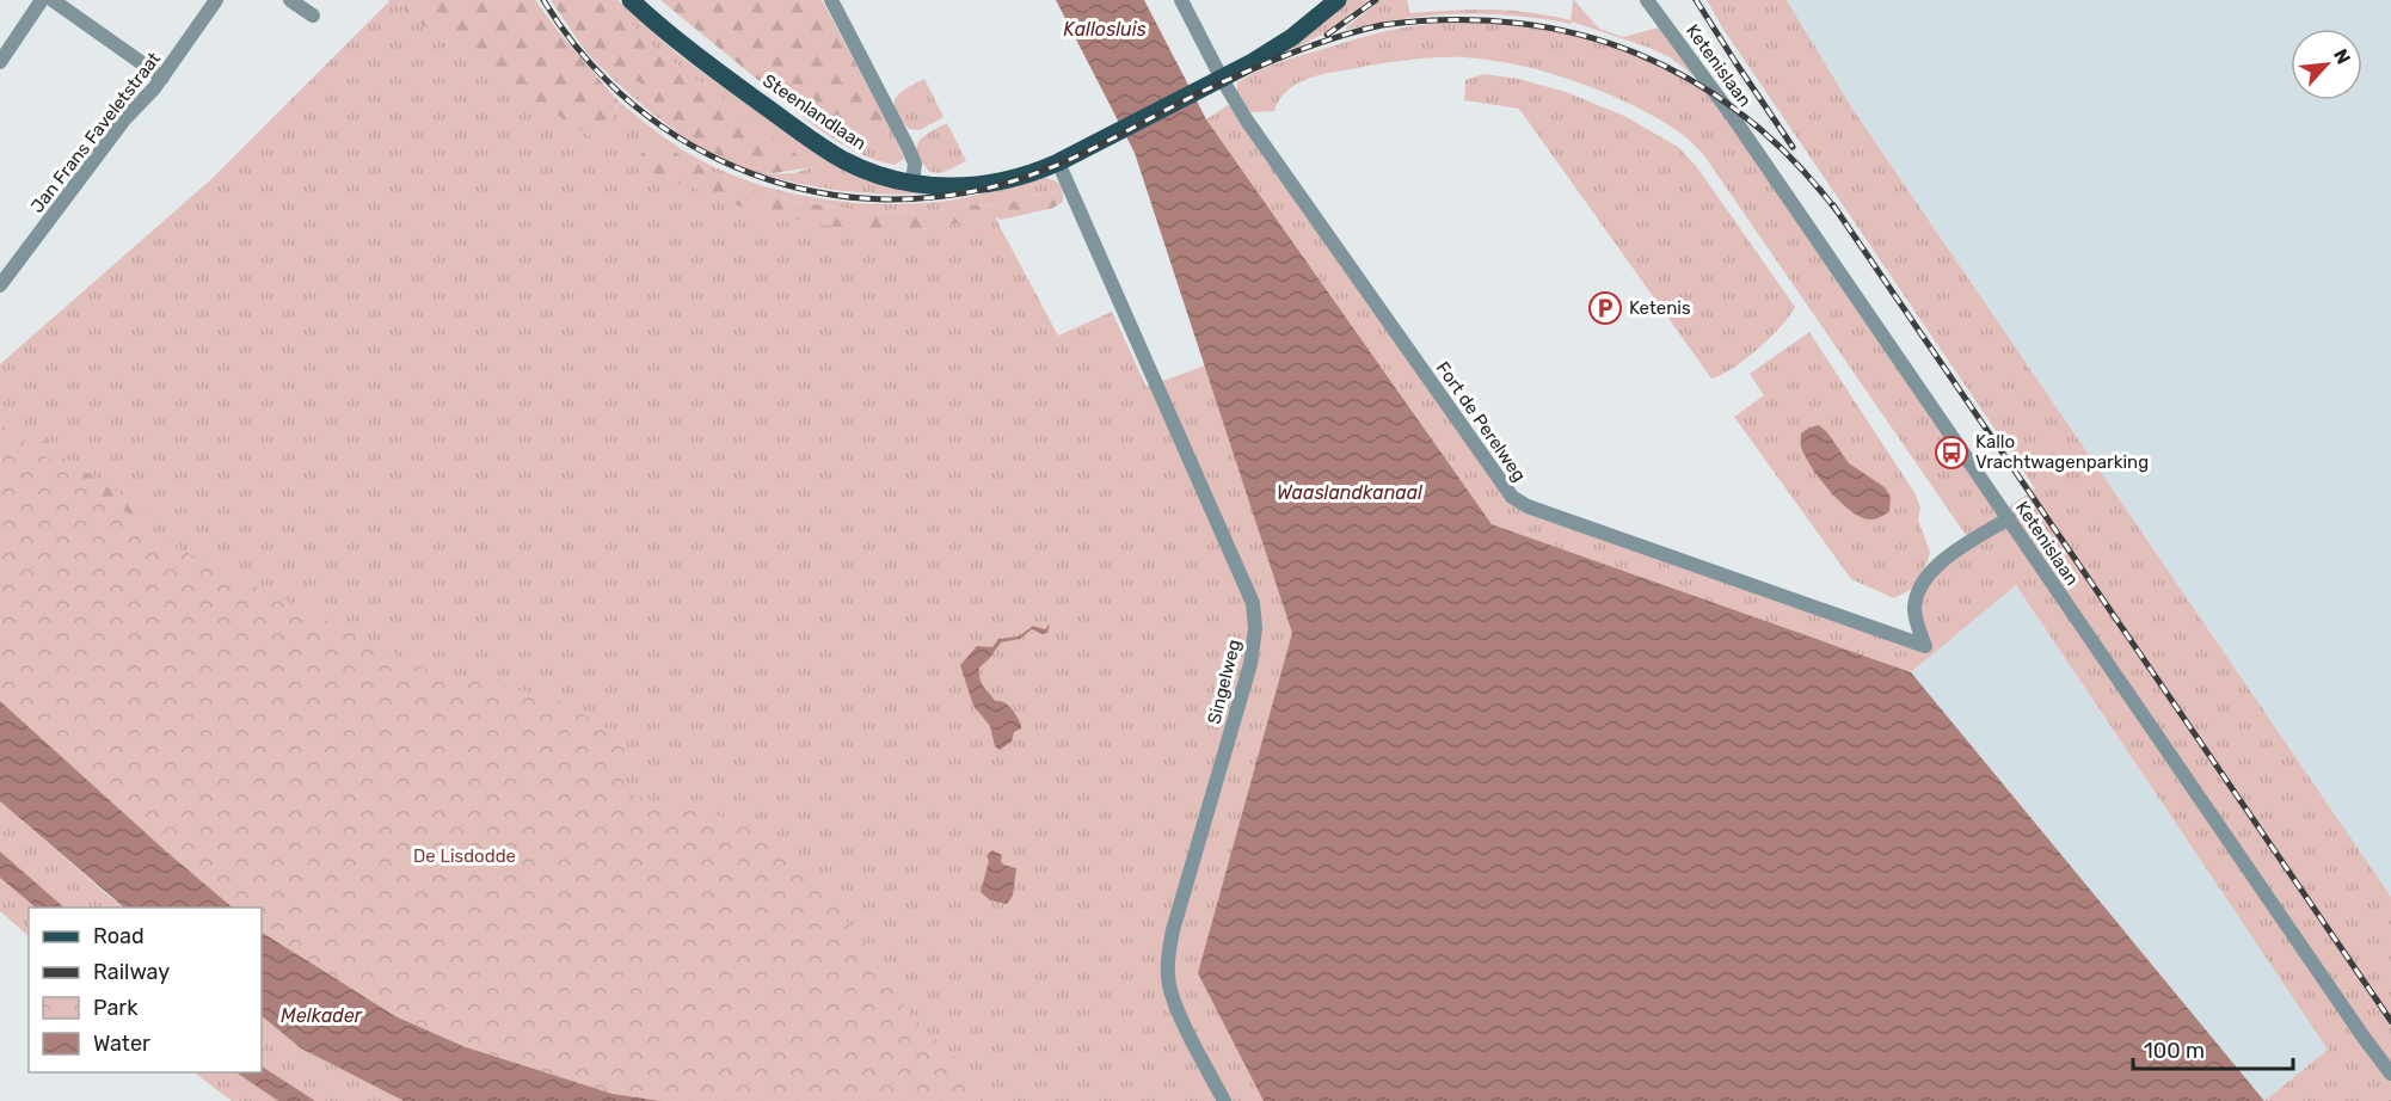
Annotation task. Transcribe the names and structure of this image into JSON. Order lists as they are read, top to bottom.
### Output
{
  "streets": {
    "main road": ["Steenlandlaan"],
    "street": [
      "Ketenislaan",
      "Jan Frans Faveletstraat",
      "Fort de Perelweg",
      "Singelweg"
    ]
  },
  "crossings": [
    ["Ketenislaan", "Fort de Perelweg"],
    ["Steenlandlaan", "Fort de Perelweg"],
    ["Steenlandlaan", "Singelweg"]
  ],
  "water": ["Kallosluis", "Waaslandkanaal", "Melkader"],
  "parks": ["De Lisdodde"],
  "places": {
    "parking": ["Ketenis"],
    "bus stop": ["Kallo Vrachtwagenparking"]
  },
  "legend": [
    "Road",
    "Railway",
    "Park",
    "Water"
  ],
  "scale_bar": "100 m",
  "north": "top right"
}
